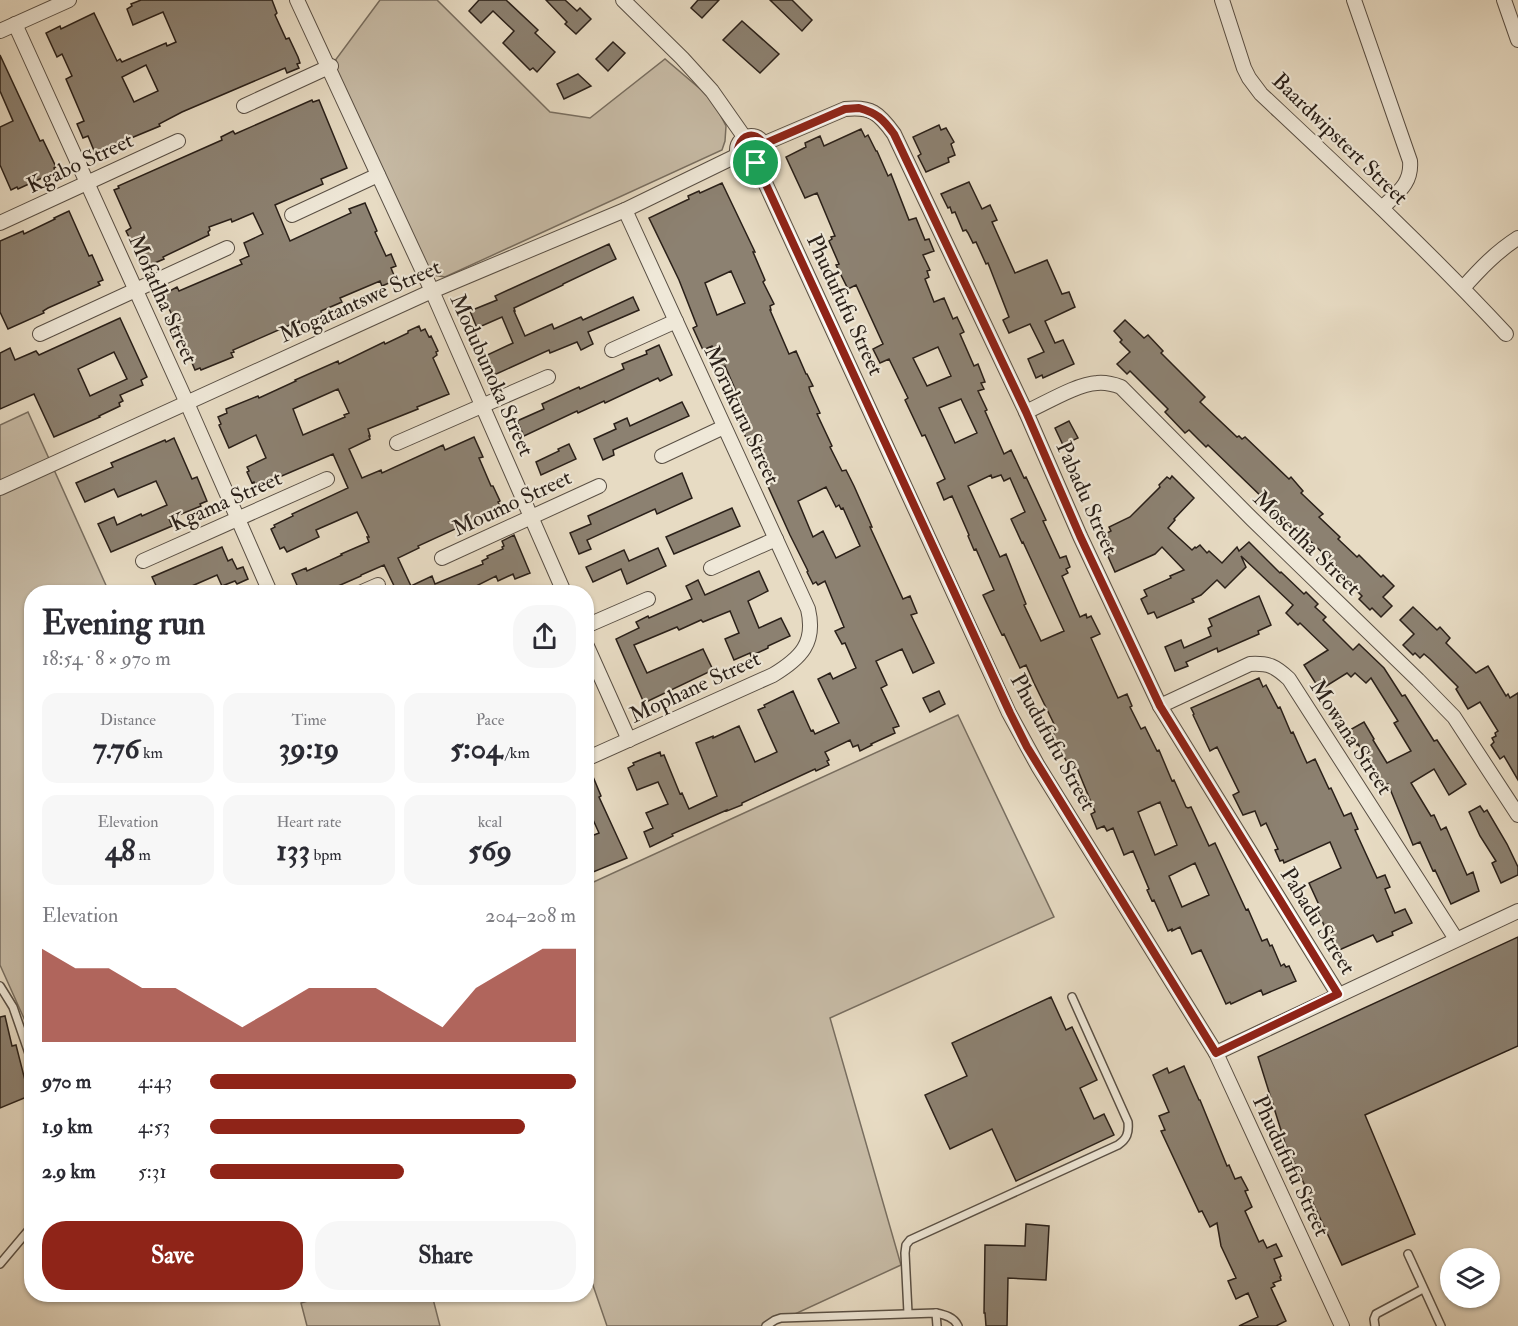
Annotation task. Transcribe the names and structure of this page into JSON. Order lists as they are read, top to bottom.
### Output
{
  "streets": {
    "street": [
      "Baardwipstert Street",
      "Kgabo Street",
      "Mofatlha Street",
      "Mogatantswe Street",
      "Phudufufu Street",
      "Modubunoka Street",
      "Morukuru Street",
      "Pabadu Street",
      "Kgama Street",
      "Moumo Street",
      "Mosetlha Street",
      "Mophane Street",
      "Mowana Street"
    ]
  },
  "crossings": [
    ["Kgabo Street", "Mofatlha Street"],
    ["Mofatlha Street", "Mogatantswe Street"],
    ["Mofatlha Street", "Kgama Street"],
    ["Mogatantswe Street", "Phudufufu Street"],
    ["Mogatantswe Street", "Modubunoka Street"],
    ["Mogatantswe Street", "Morukuru Street"],
    ["Mogatantswe Street", "Pabadu Street"],
    ["Phudufufu Street", "Pabadu Street"],
    ["Modubunoka Street", "Moumo Street"],
    ["Morukuru Street", "Mophane Street"],
    ["Pabadu Street", "Mosetlha Street"],
    ["Pabadu Street", "Mowana Street"]
  ],
  "page": {
    "heading": ["Evening run", "18:54 · 8 × 970 m"],
    "stats": [
      ["Distance", "7.76 km"],
      ["Time", "39:19"],
      ["Pace", "5:04 /km"],
      ["Elevation", "48 m"],
      ["Heart rate", "133 bpm"],
      ["kcal", "569"]
    ],
    "chart": ["Elevation", "204–208 m"],
    "list": [
      {
        "name": "970 m",
        "note": "4:43"
      },
      {
        "name": "1.9 km",
        "note": "4:53"
      },
      {
        "name": "2.9 km",
        "note": "5:31"
      }
    ],
    "buttons": ["Save", "Share"]
  }
}
